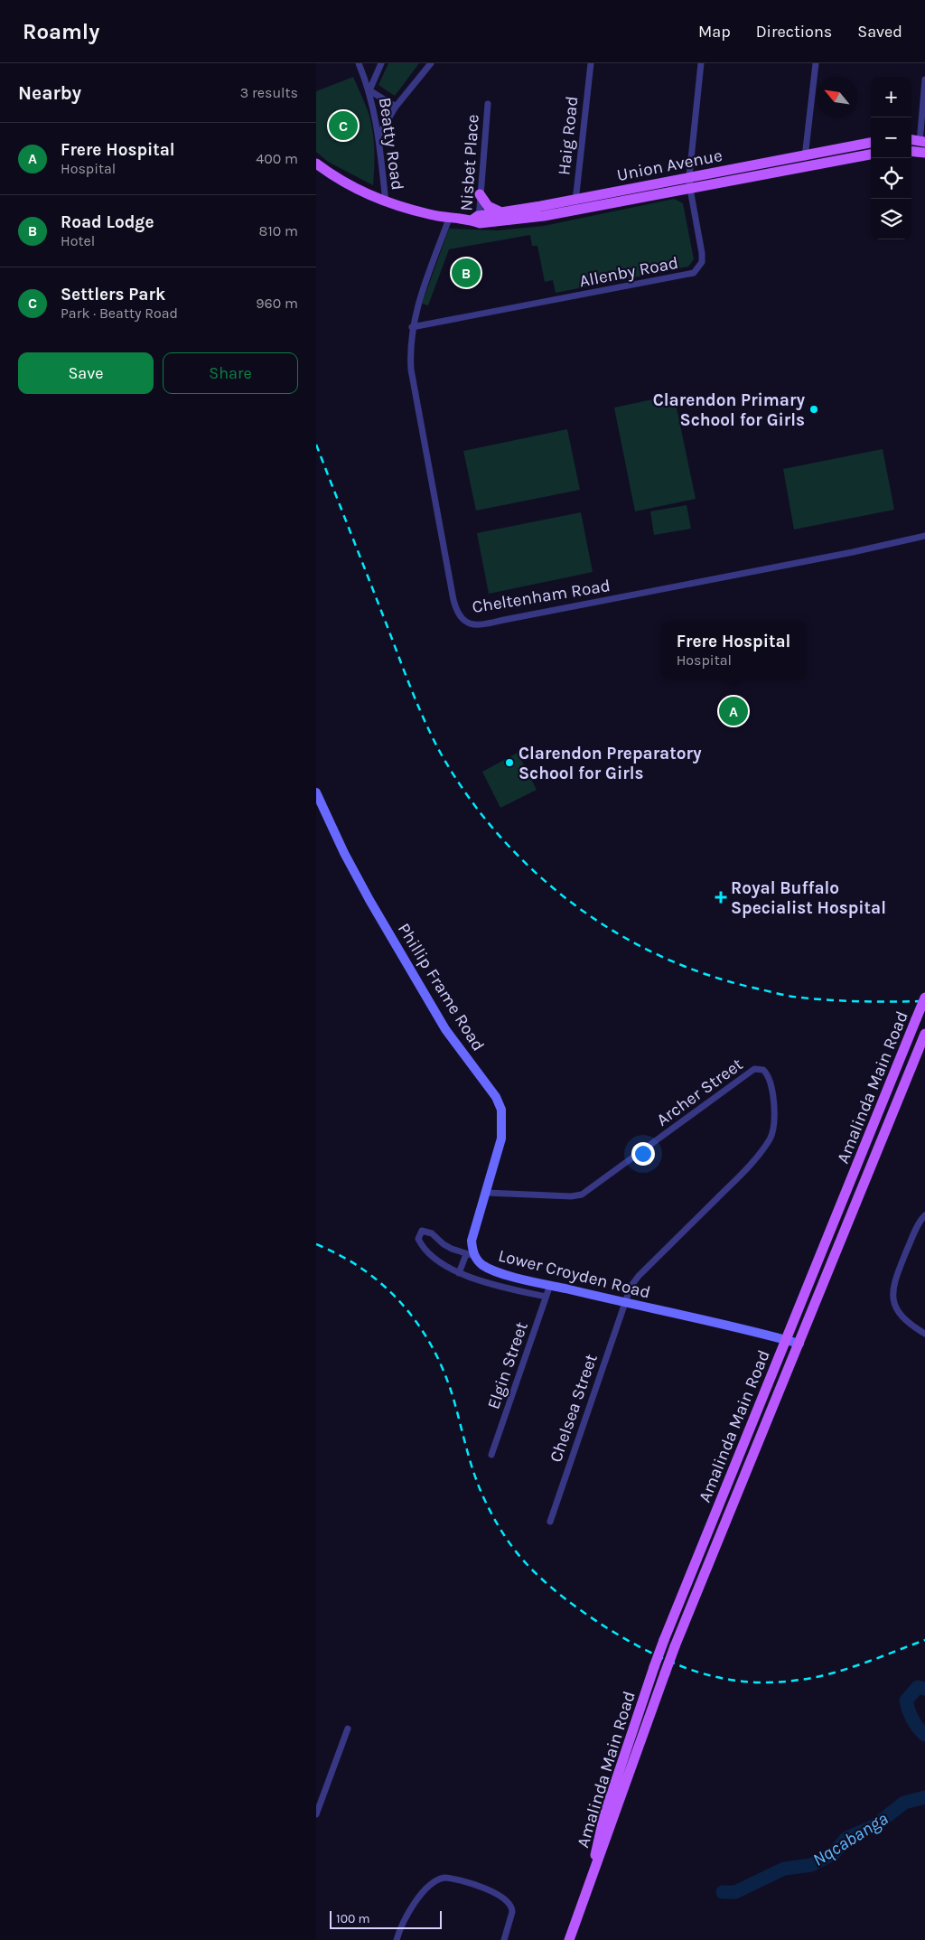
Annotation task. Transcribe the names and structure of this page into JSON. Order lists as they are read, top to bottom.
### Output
{
  "streets": {
    "main road": ["Union Avenue", "Amalinda Main Road"],
    "street": [
      "Haig Road",
      "Beatty Road",
      "Nisbet Place",
      "Allenby Road",
      "Cheltenham Road",
      "Phillip Frame Road",
      "Archer Street",
      "Lower Croyden Road",
      "Elgin Street",
      "Chelsea Street"
    ]
  },
  "crossings": [
    ["Haig Road", "Union Avenue"],
    ["Beatty Road", "Union Avenue"],
    ["Nisbet Place", "Union Avenue"],
    ["Union Avenue", "Allenby Road"],
    ["Union Avenue", "Cheltenham Road"],
    ["Allenby Road", "Cheltenham Road"],
    ["Phillip Frame Road", "Archer Street"],
    ["Phillip Frame Road", "Lower Croyden Road"],
    ["Amalinda Main Road", "Lower Croyden Road"],
    ["Archer Street", "Lower Croyden Road"],
    ["Archer Street", "Chelsea Street"],
    ["Lower Croyden Road", "Elgin Street"],
    ["Lower Croyden Road", "Chelsea Street"]
  ],
  "water": ["Nqcabanga"],
  "places": {
    "other": ["Clarendon Primary School for Girls", "Clarendon Preparatory School for Girls"],
    "health": ["Royal Buffalo Specialist Hospital"]
  },
  "scale_bar": "100 m",
  "north": "top left",
  "page": {
    "header": "Roamly",
    "nav": ["Map", "Directions", "Saved"],
    "heading": ["Nearby", "3 results"],
    "map_buttons": ["+", "−"],
    "pins": ["C", "B", "A"],
    "list": [
      {
        "mark": "A",
        "name": "Frere Hospital",
        "note": "Hospital",
        "value": "400 m"
      },
      {
        "mark": "B",
        "name": "Road Lodge",
        "note": "Hotel",
        "value": "810 m"
      },
      {
        "mark": "C",
        "name": "Settlers Park",
        "note": "Park · Beatty Road",
        "value": "960 m"
      }
    ],
    "buttons": ["Save", "Share"],
    "popup": ["Frere Hospital", "Hospital"],
    "scale": "100 m"
  }
}
